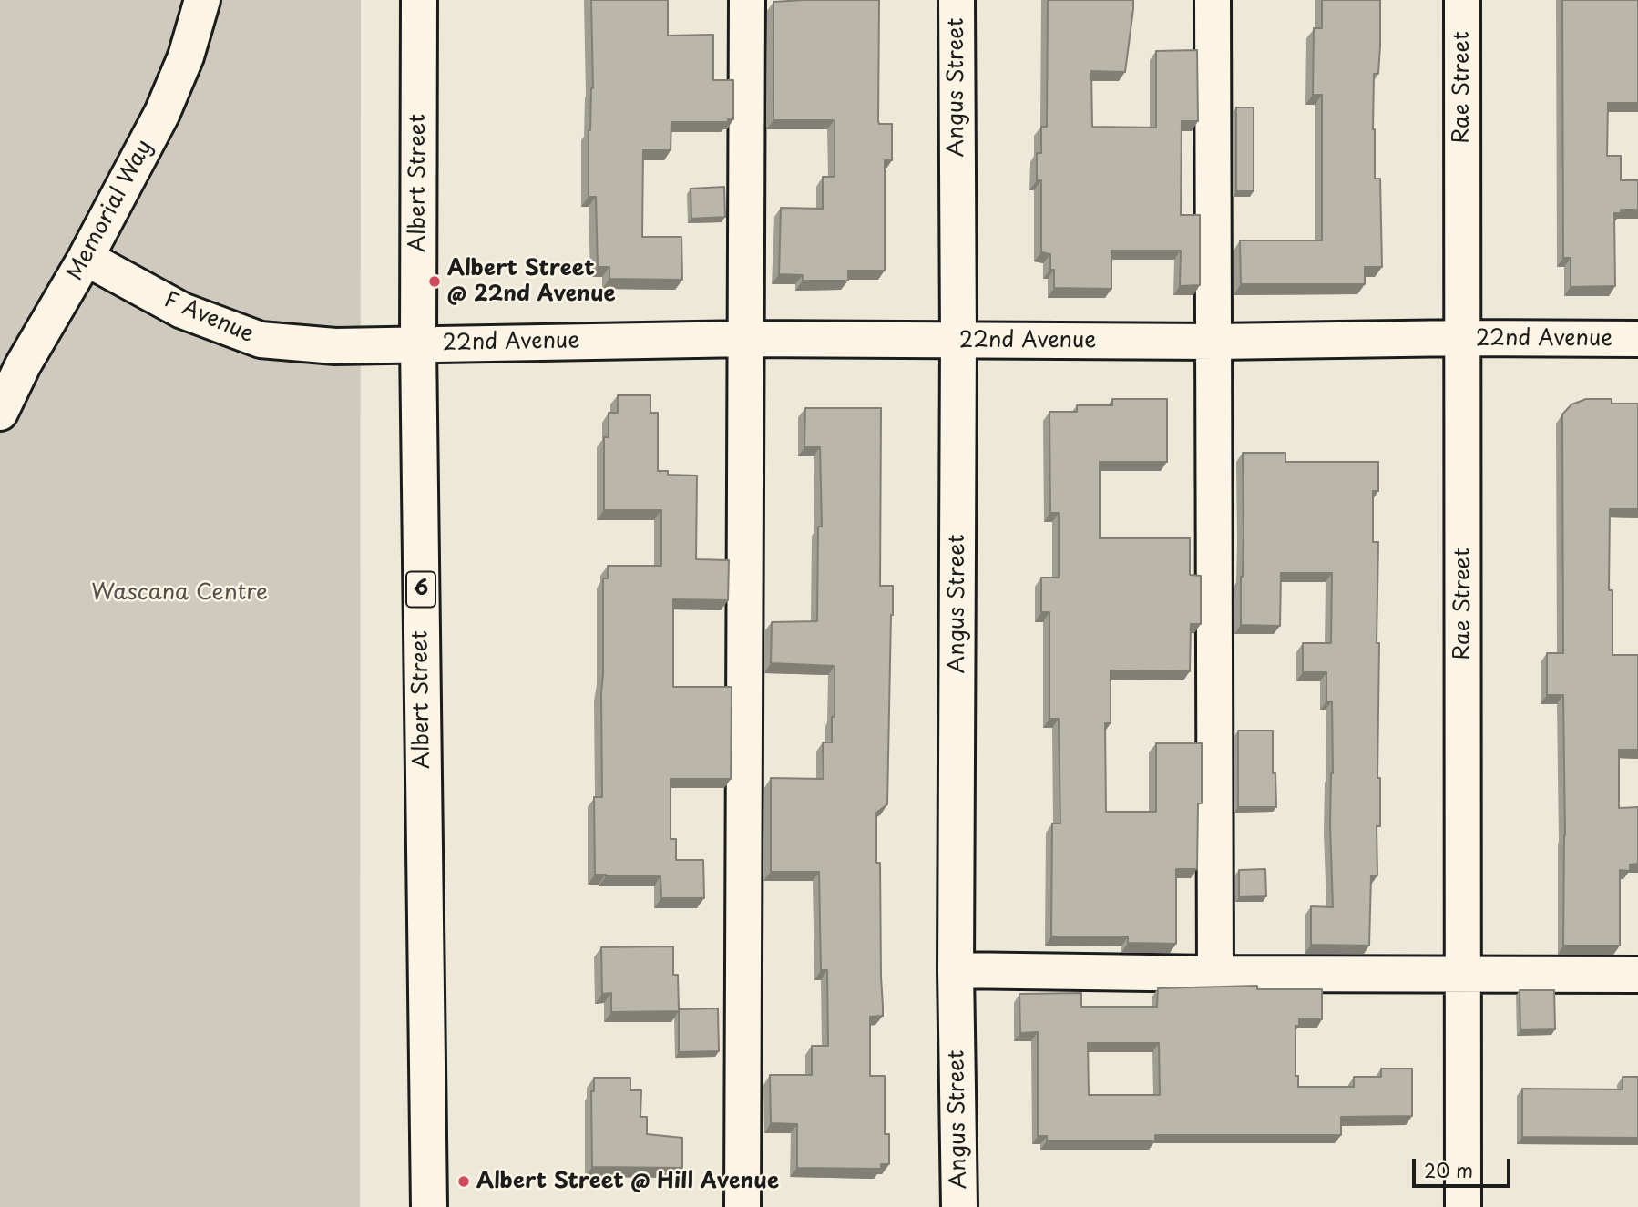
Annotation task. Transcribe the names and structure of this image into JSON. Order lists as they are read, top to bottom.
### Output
{
  "streets": {
    "street": [
      "Angus Street",
      "Rae Street",
      "Albert Street",
      "Memorial Way",
      "F Avenue",
      "22nd Avenue",
      "6"
    ]
  },
  "crossings": [
    ["Angus Street", "22nd Avenue"],
    ["Rae Street", "22nd Avenue"],
    ["Albert Street", "F Avenue"],
    ["Albert Street", "22nd Avenue"],
    ["Memorial Way", "F Avenue"],
    ["F Avenue", "22nd Avenue"]
  ],
  "parks": ["Wascana Centre"],
  "places": ["Albert Street @ 22nd Avenue", "Albert Street @ Hill Avenue"],
  "scale_bar": "20 m"
}
